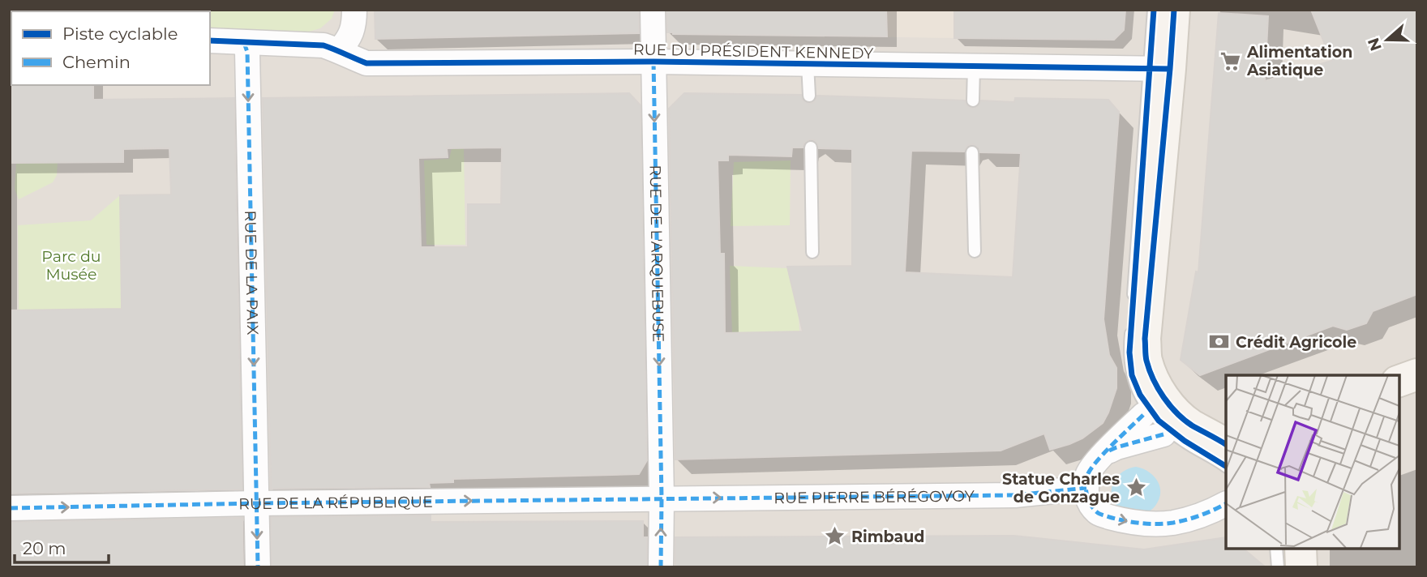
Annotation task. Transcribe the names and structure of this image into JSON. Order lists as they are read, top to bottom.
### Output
{
  "streets": {
    "street": [
      "RUE DU PRÉSIDENT KENNEDY",
      "RUE DE L'ARQUEBUSE",
      "RUE DE LA PAIX",
      "RUE PIERRE BÉRÉGOVOY",
      "RUE DE LA RÉPUBLIQUE"
    ]
  },
  "crossings": [
    ["RUE DU PRÉSIDENT KENNEDY", "RUE DE L'ARQUEBUSE"],
    ["RUE DU PRÉSIDENT KENNEDY", "RUE DE LA PAIX"],
    ["RUE DE L'ARQUEBUSE", "RUE PIERRE BÉRÉGOVOY"],
    ["RUE DE L'ARQUEBUSE", "RUE DE LA RÉPUBLIQUE"],
    ["RUE DE LA PAIX", "RUE DE LA RÉPUBLIQUE"],
    ["RUE PIERRE BÉRÉGOVOY", "RUE DE LA RÉPUBLIQUE"]
  ],
  "one_way": ["RUE DE LA PAIX", "RUE PIERRE BÉRÉGOVOY", "RUE DE LA RÉPUBLIQUE"],
  "parks": ["Parc du Musée"],
  "places": {
    "supermarket": ["Alimentation Asiatique"],
    "bank": ["Crédit Agricole"],
    "place": ["Statue Charles de Gonzague", "Rimbaud"]
  },
  "legend": ["Piste cyclable", "Chemin"],
  "scale_bar": "20 m",
  "north": "left"
}
